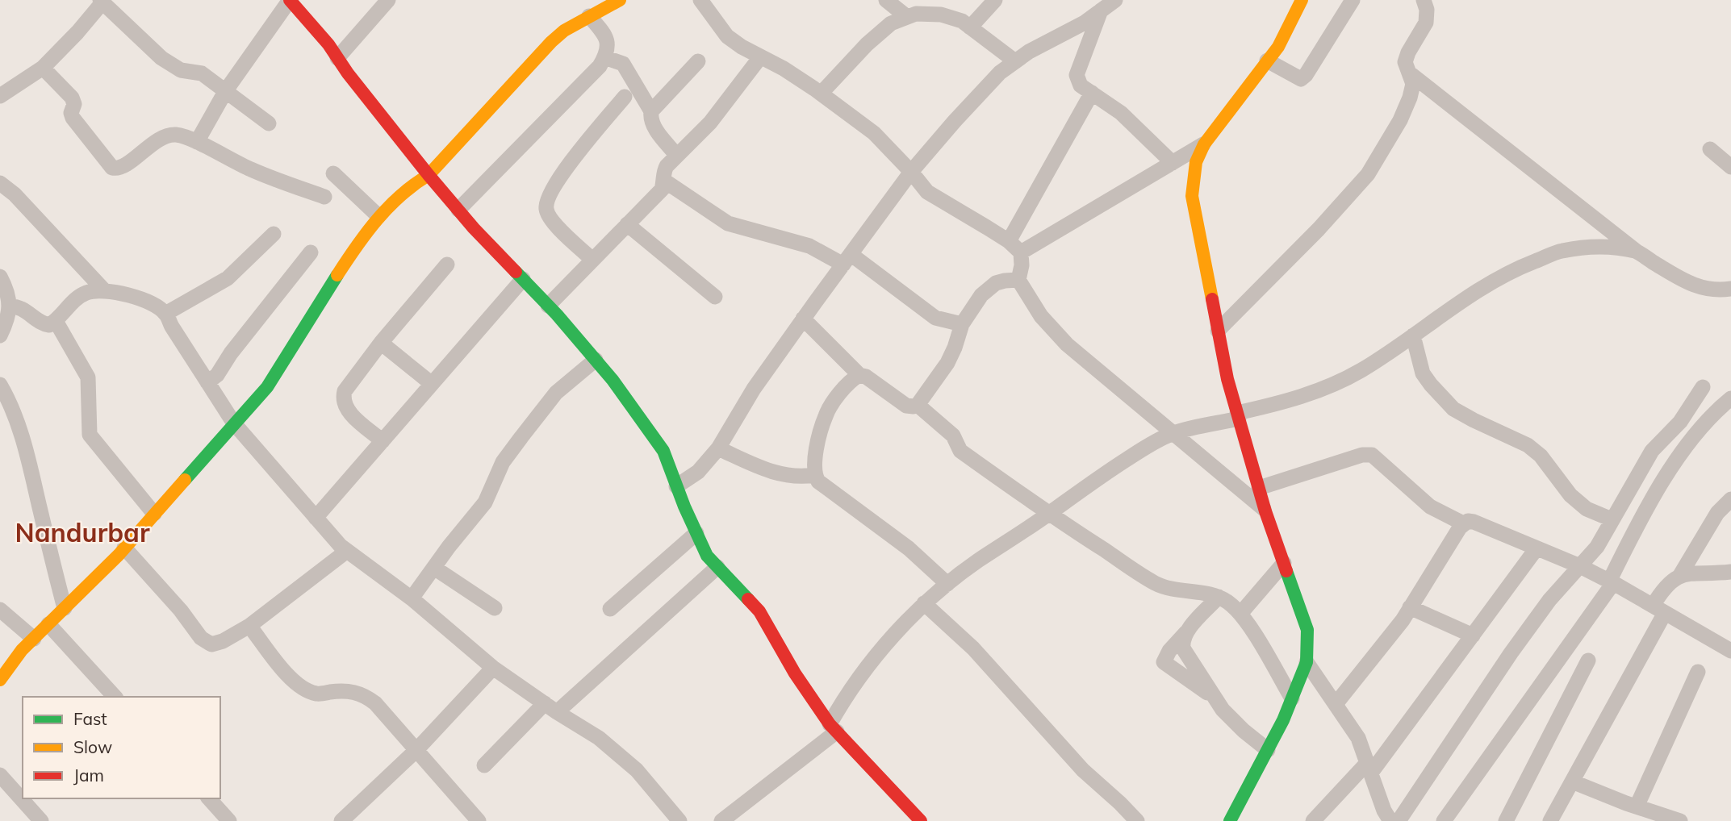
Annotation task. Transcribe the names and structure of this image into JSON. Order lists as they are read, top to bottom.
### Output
{
  "districts": ["Nandurbar"],
  "legend": ["Fast", "Slow", "Jam"]
}
